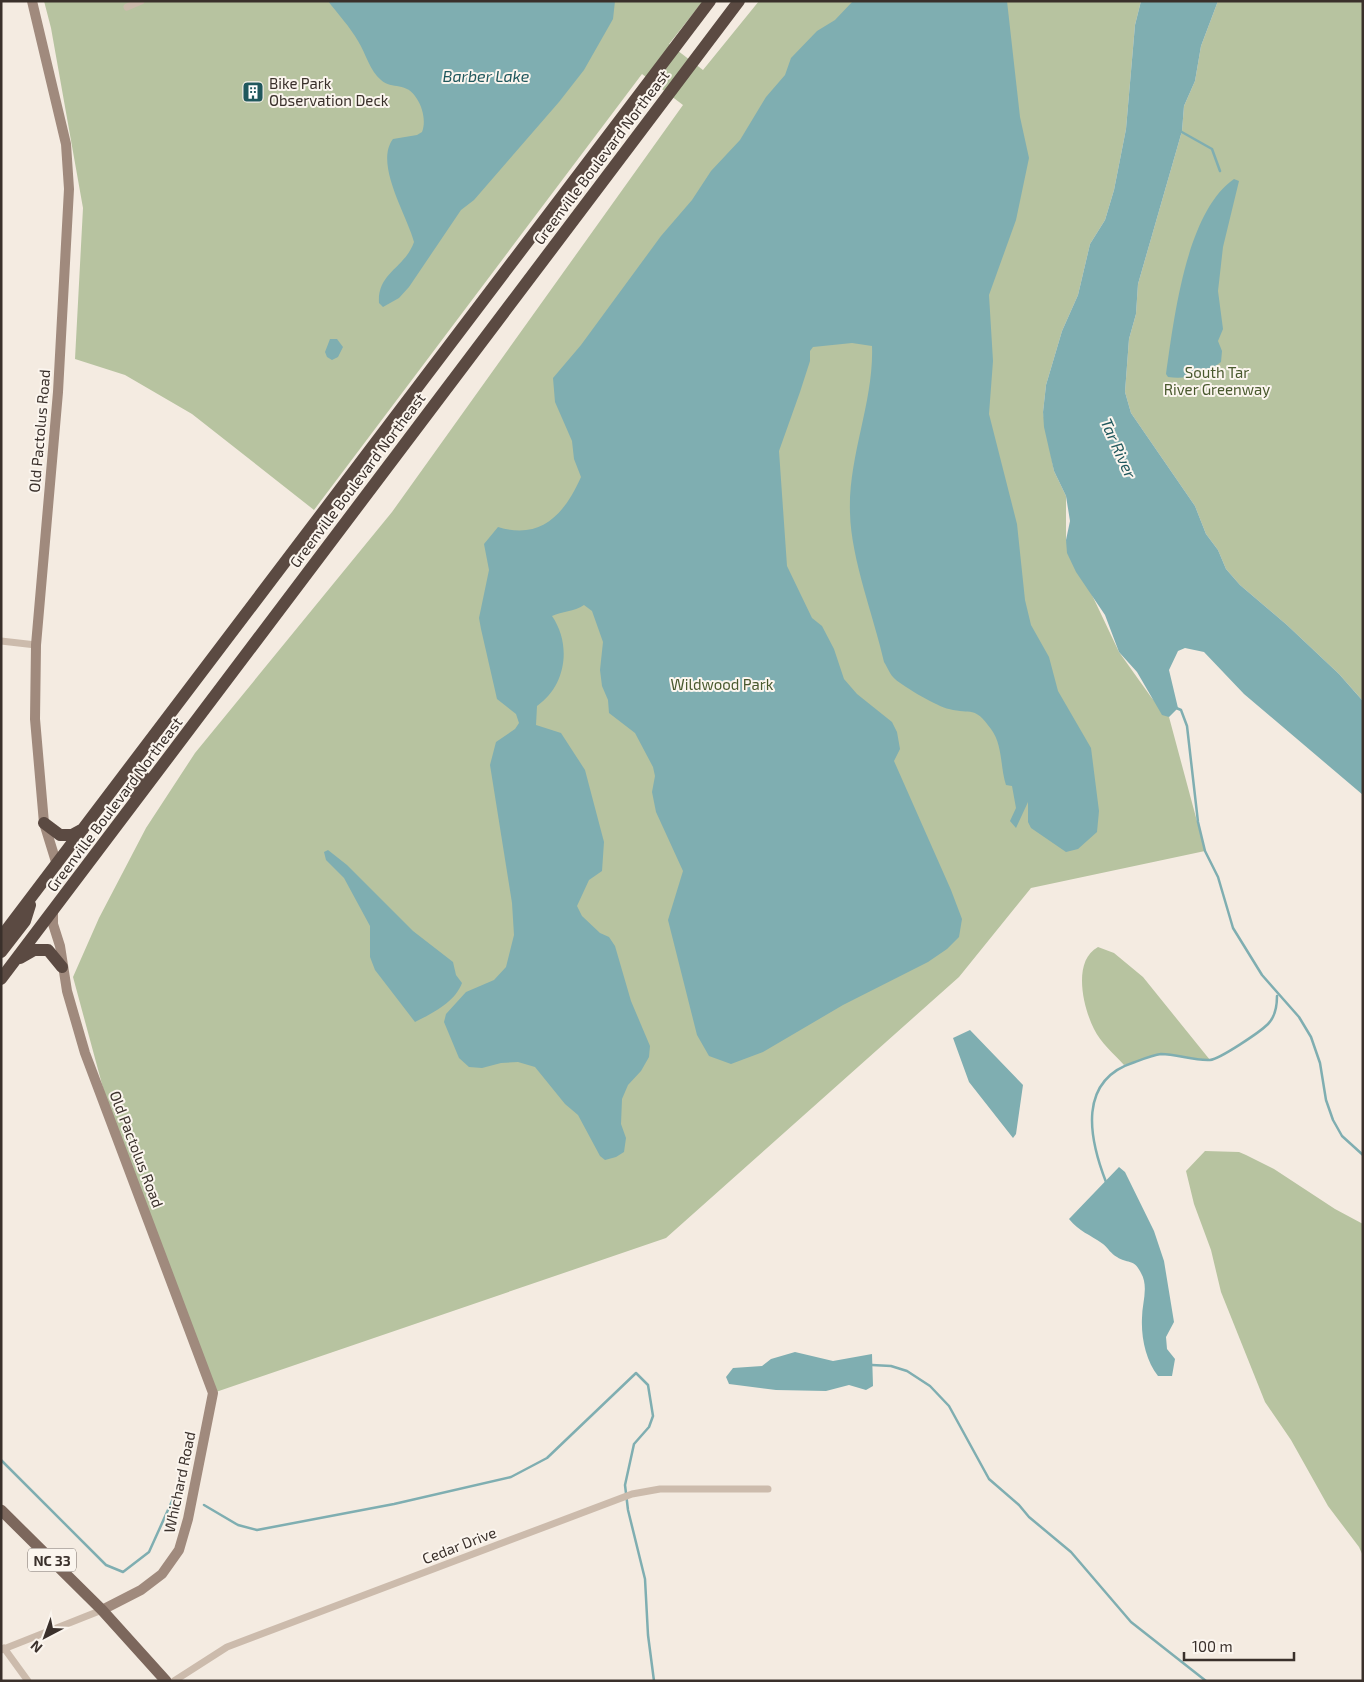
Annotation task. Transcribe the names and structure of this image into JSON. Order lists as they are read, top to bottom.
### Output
{
  "streets": {
    "highway": ["Greenville Boulevard Northeast"],
    "main road": ["NC 33"],
    "street": ["Old Pactolus Road", "Whichard Road", "Cedar Drive"]
  },
  "crossings": [
    ["Greenville Boulevard Northeast", "Old Pactolus Road"],
    ["Old Pactolus Road", "Whichard Road"],
    ["Whichard Road", "NC 33"]
  ],
  "water": ["Barber Lake", "Tar River"],
  "parks": ["South Tar River Greenway", "Wildwood Park"],
  "places": {
    "building": ["Bike Park Observation Deck"]
  },
  "scale_bar": "100 m",
  "north": "bottom left"
}
